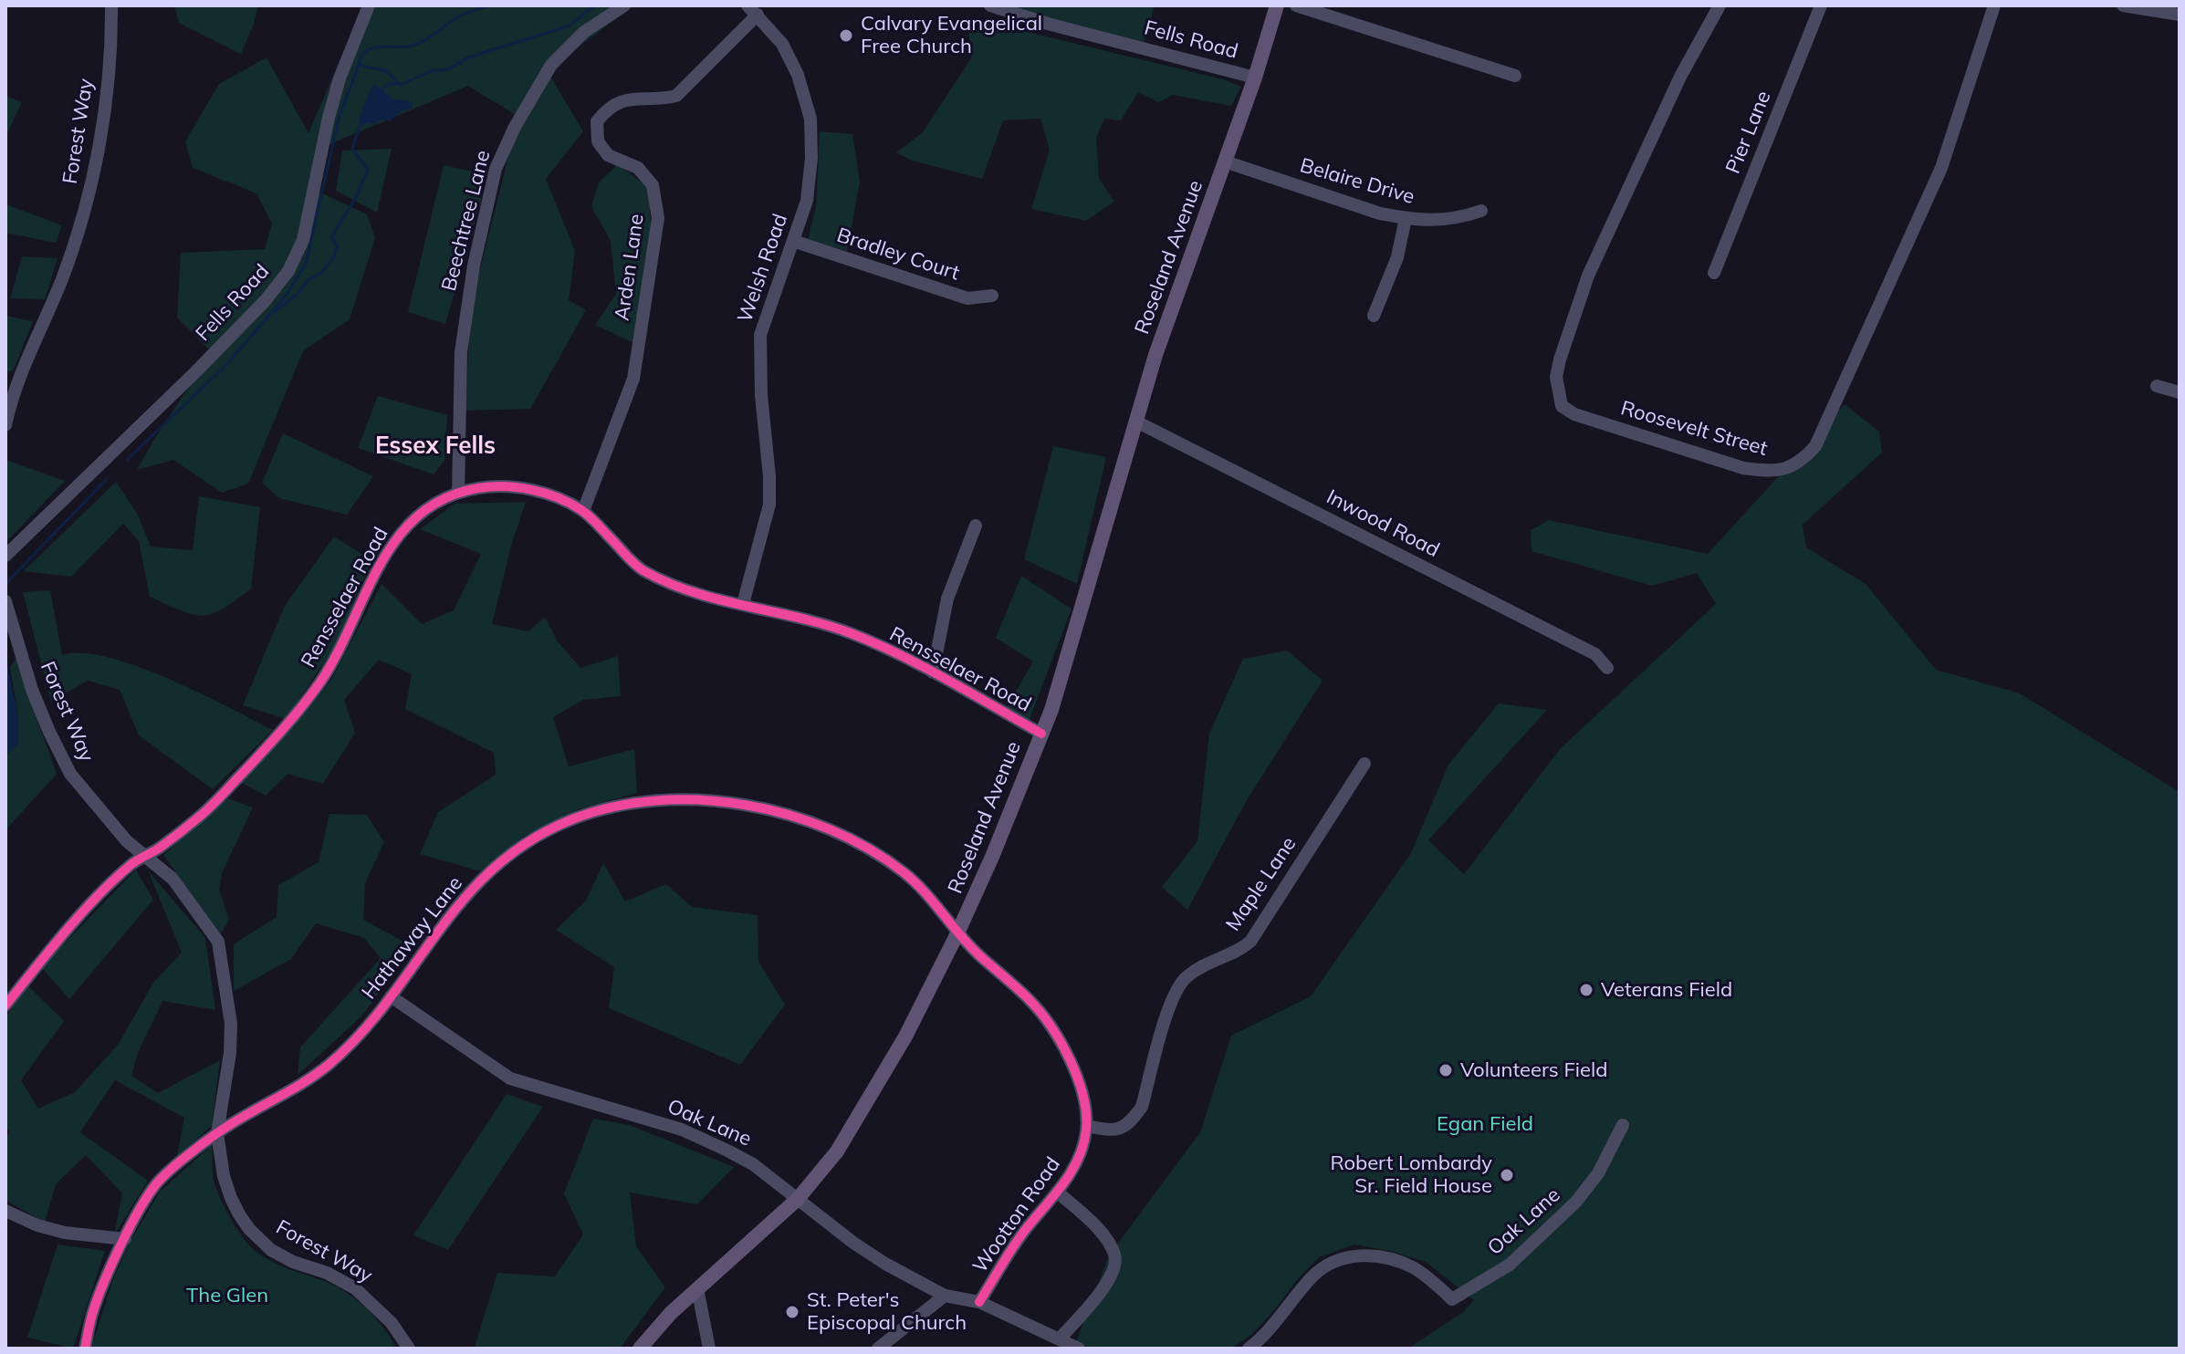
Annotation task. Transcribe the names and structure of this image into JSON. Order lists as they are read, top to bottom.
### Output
{
  "streets": {
    "main road": ["Roseland Avenue"],
    "street": [
      "Fells Road",
      "Forest Way",
      "Pier Lane",
      "Belaire Drive",
      "Beechtree Lane",
      "Bradley Court",
      "Arden Lane",
      "Welsh Road",
      "Roosevelt Street",
      "Inwood Road",
      "Rensselaer Road",
      "Maple Lane",
      "Hathaway Lane",
      "Oak Lane",
      "Wootton Road"
    ]
  },
  "crossings": [
    ["Fells Road", "Roseland Avenue"],
    ["Forest Way", "Rensselaer Road"],
    ["Forest Way", "Hathaway Lane"],
    ["Belaire Drive", "Roseland Avenue"],
    ["Beechtree Lane", "Rensselaer Road"],
    ["Bradley Court", "Welsh Road"],
    ["Roseland Avenue", "Inwood Road"],
    ["Roseland Avenue", "Rensselaer Road"],
    ["Roseland Avenue", "Hathaway Lane"],
    ["Roseland Avenue", "Oak Lane"],
    ["Roseland Avenue", "Wootton Road"],
    ["Arden Lane", "Welsh Road"],
    ["Arden Lane", "Rensselaer Road"],
    ["Welsh Road", "Rensselaer Road"],
    ["Maple Lane", "Wootton Road"],
    ["Hathaway Lane", "Oak Lane"],
    ["Hathaway Lane", "Wootton Road"],
    ["Oak Lane", "Wootton Road"]
  ],
  "districts": ["Essex Fells"],
  "parks": ["Egan Field", "The Glen"],
  "places": [
    "Calvary Evangelical Free Church",
    "Veterans Field",
    "Volunteers Field",
    "Robert Lombardy Sr. Field House",
    "St. Peter's Episcopal Church"
  ]
}
